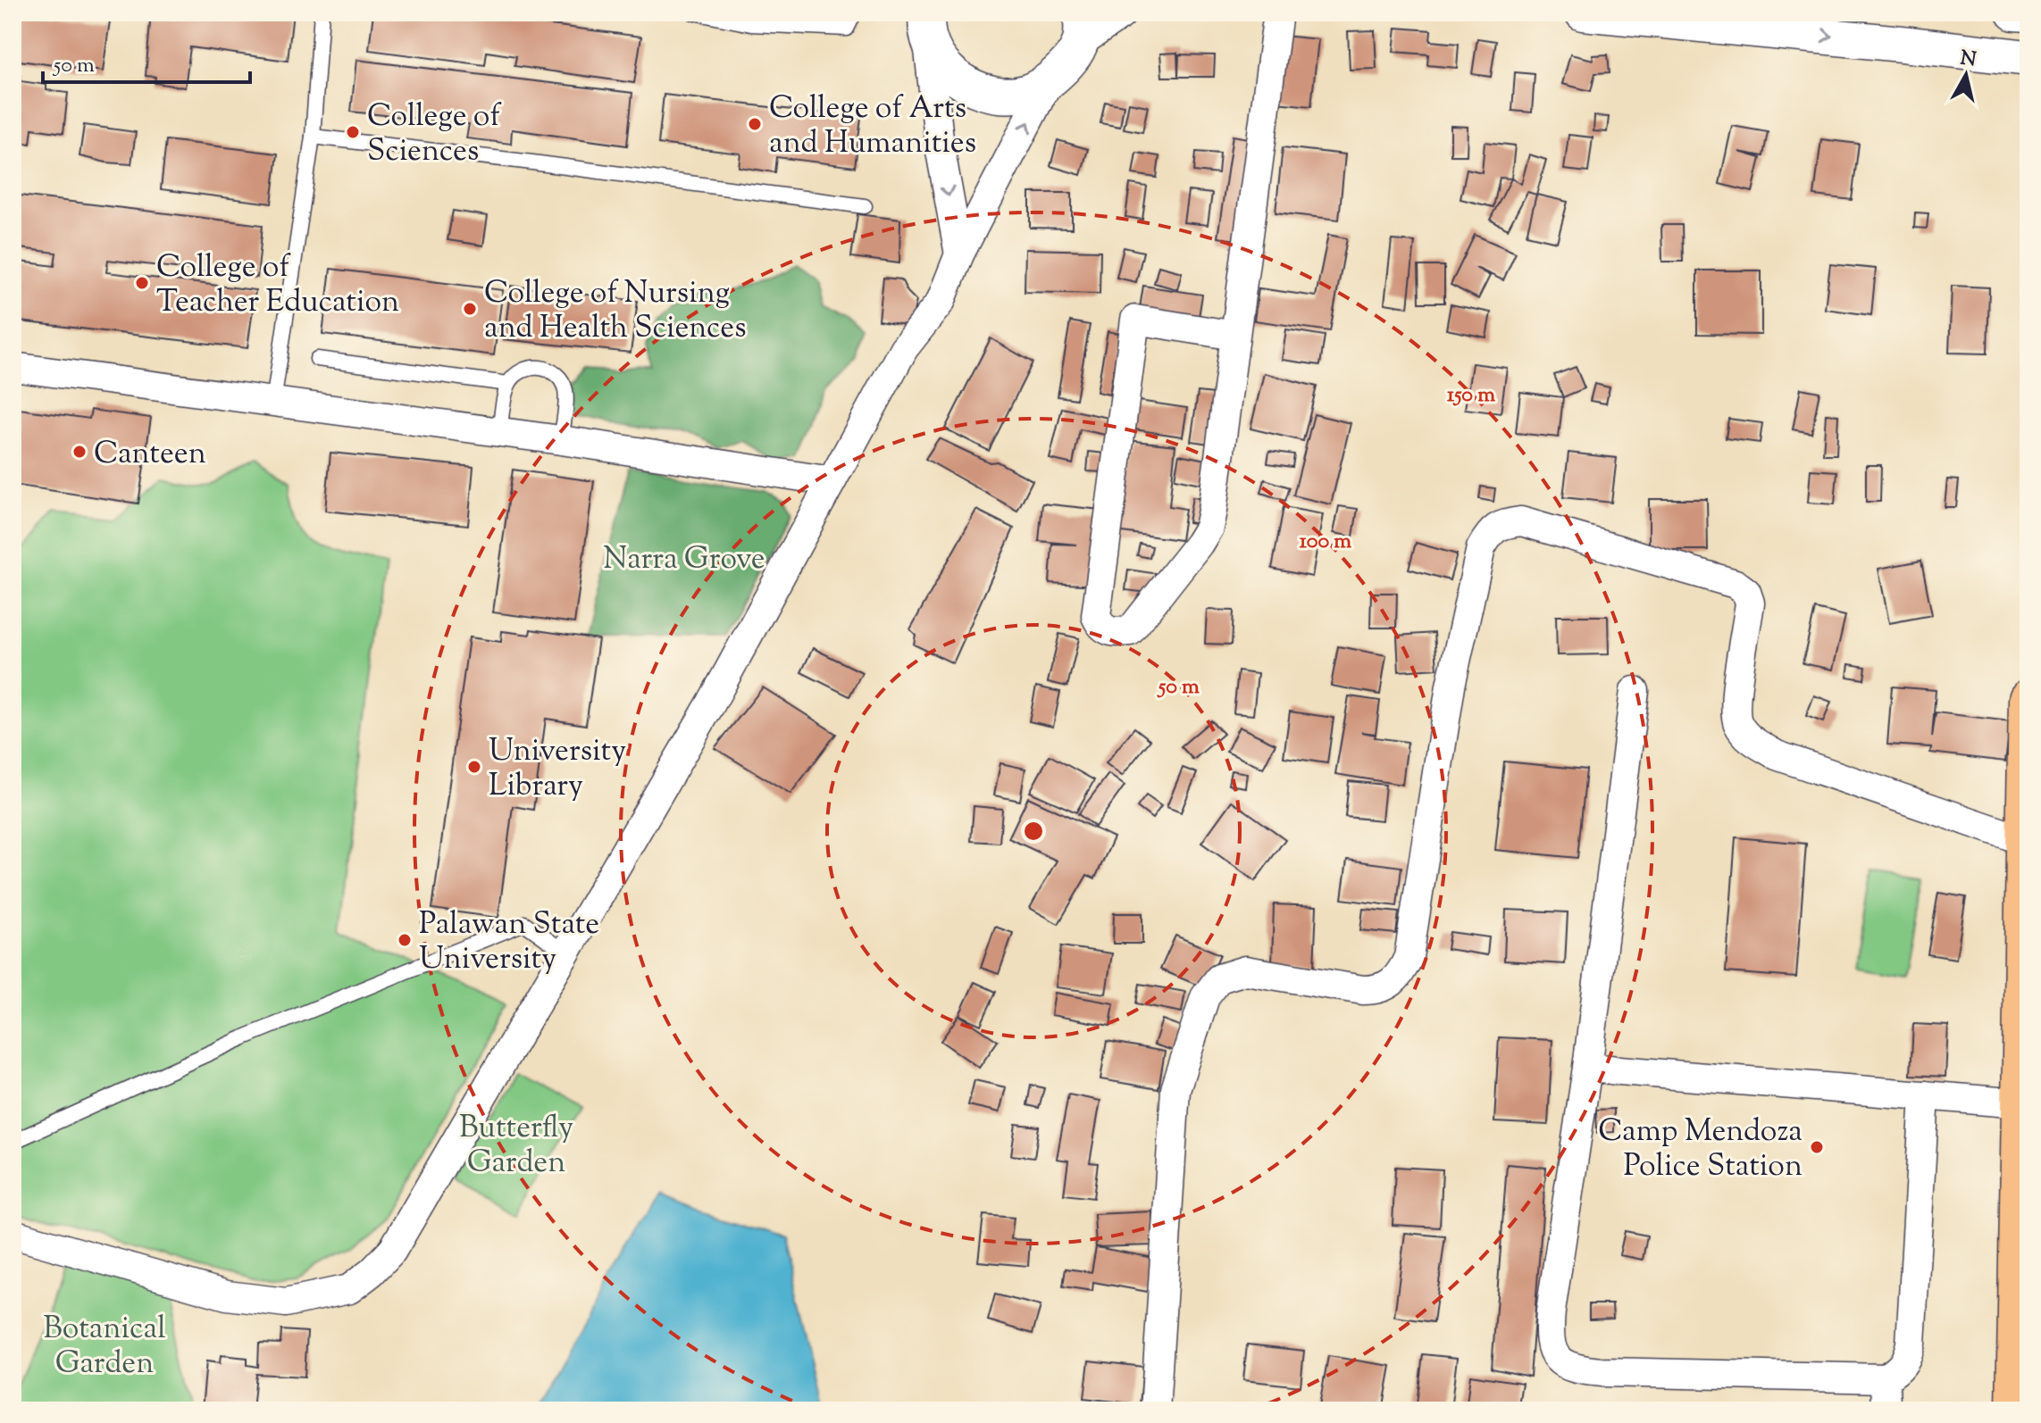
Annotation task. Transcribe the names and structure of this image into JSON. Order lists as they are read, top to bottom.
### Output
{
  "parks": ["Narra Grove", "Butterfly Garden", "Botanical Garden"],
  "places": [
    "College of Arts and Humanities",
    "College of Sciences",
    "College of Teacher Education",
    "College of Nursing and Health Sciences",
    "Canteen",
    "University Library",
    "Palawan State University",
    "Camp Mendoza Police Station"
  ],
  "scale_bar": "50 m",
  "north": "top",
  "rings": ["150 m", "100 m", "50 m"]
}
